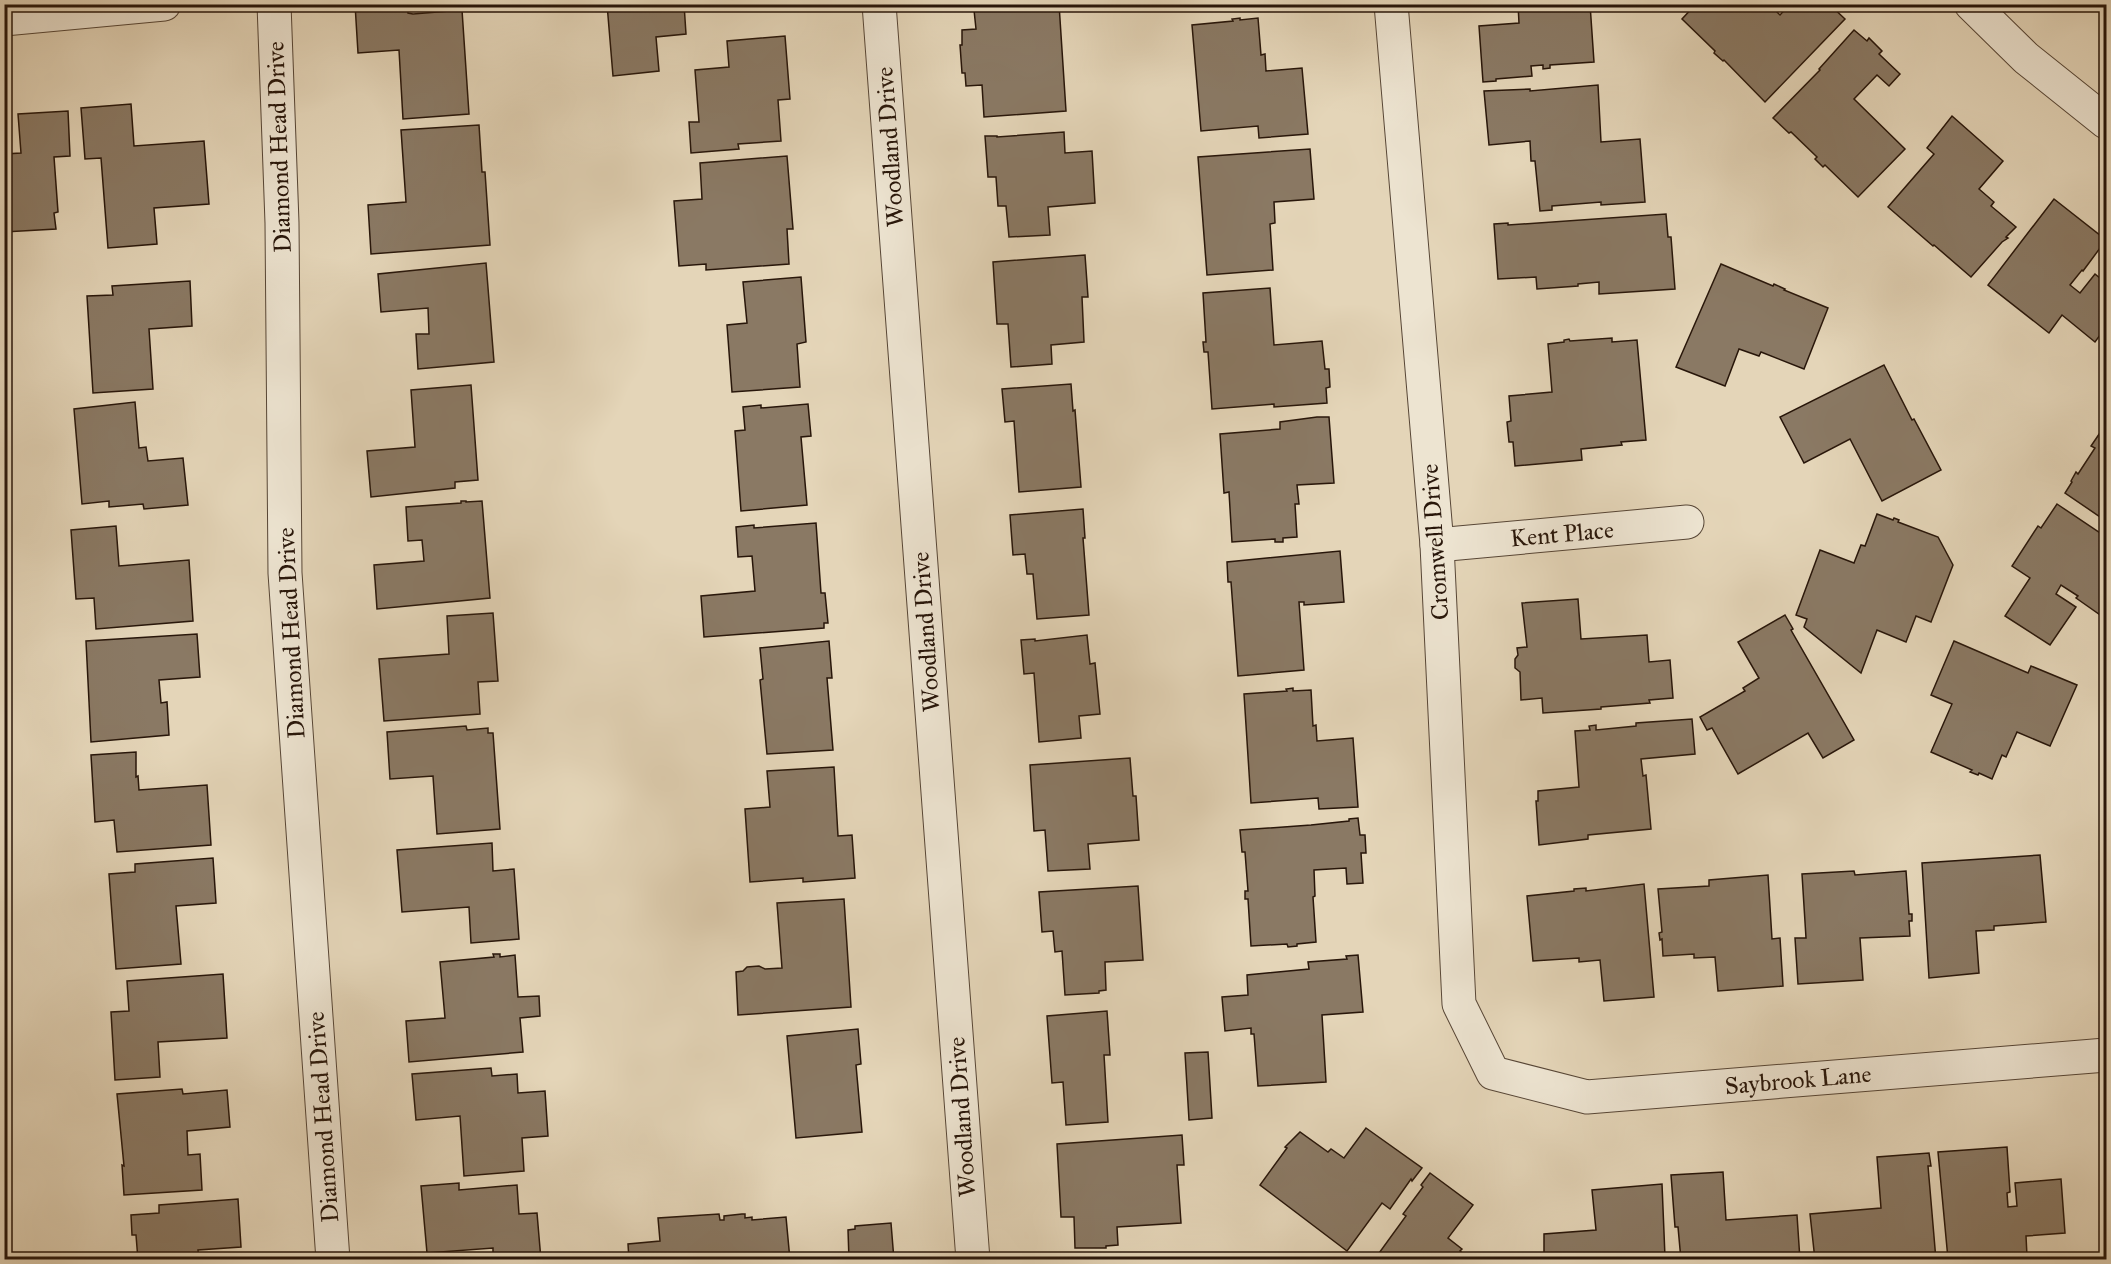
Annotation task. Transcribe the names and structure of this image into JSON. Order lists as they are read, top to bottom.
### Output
{
  "streets": {
    "street": [
      "Diamond Head Drive",
      "Woodland Drive",
      "Kent Place",
      "Cromwell Drive",
      "Saybrook Lane"
    ]
  },
  "crossings": [
    ["Kent Place", "Cromwell Drive"],
    ["Cromwell Drive", "Saybrook Lane"]
  ]
}
